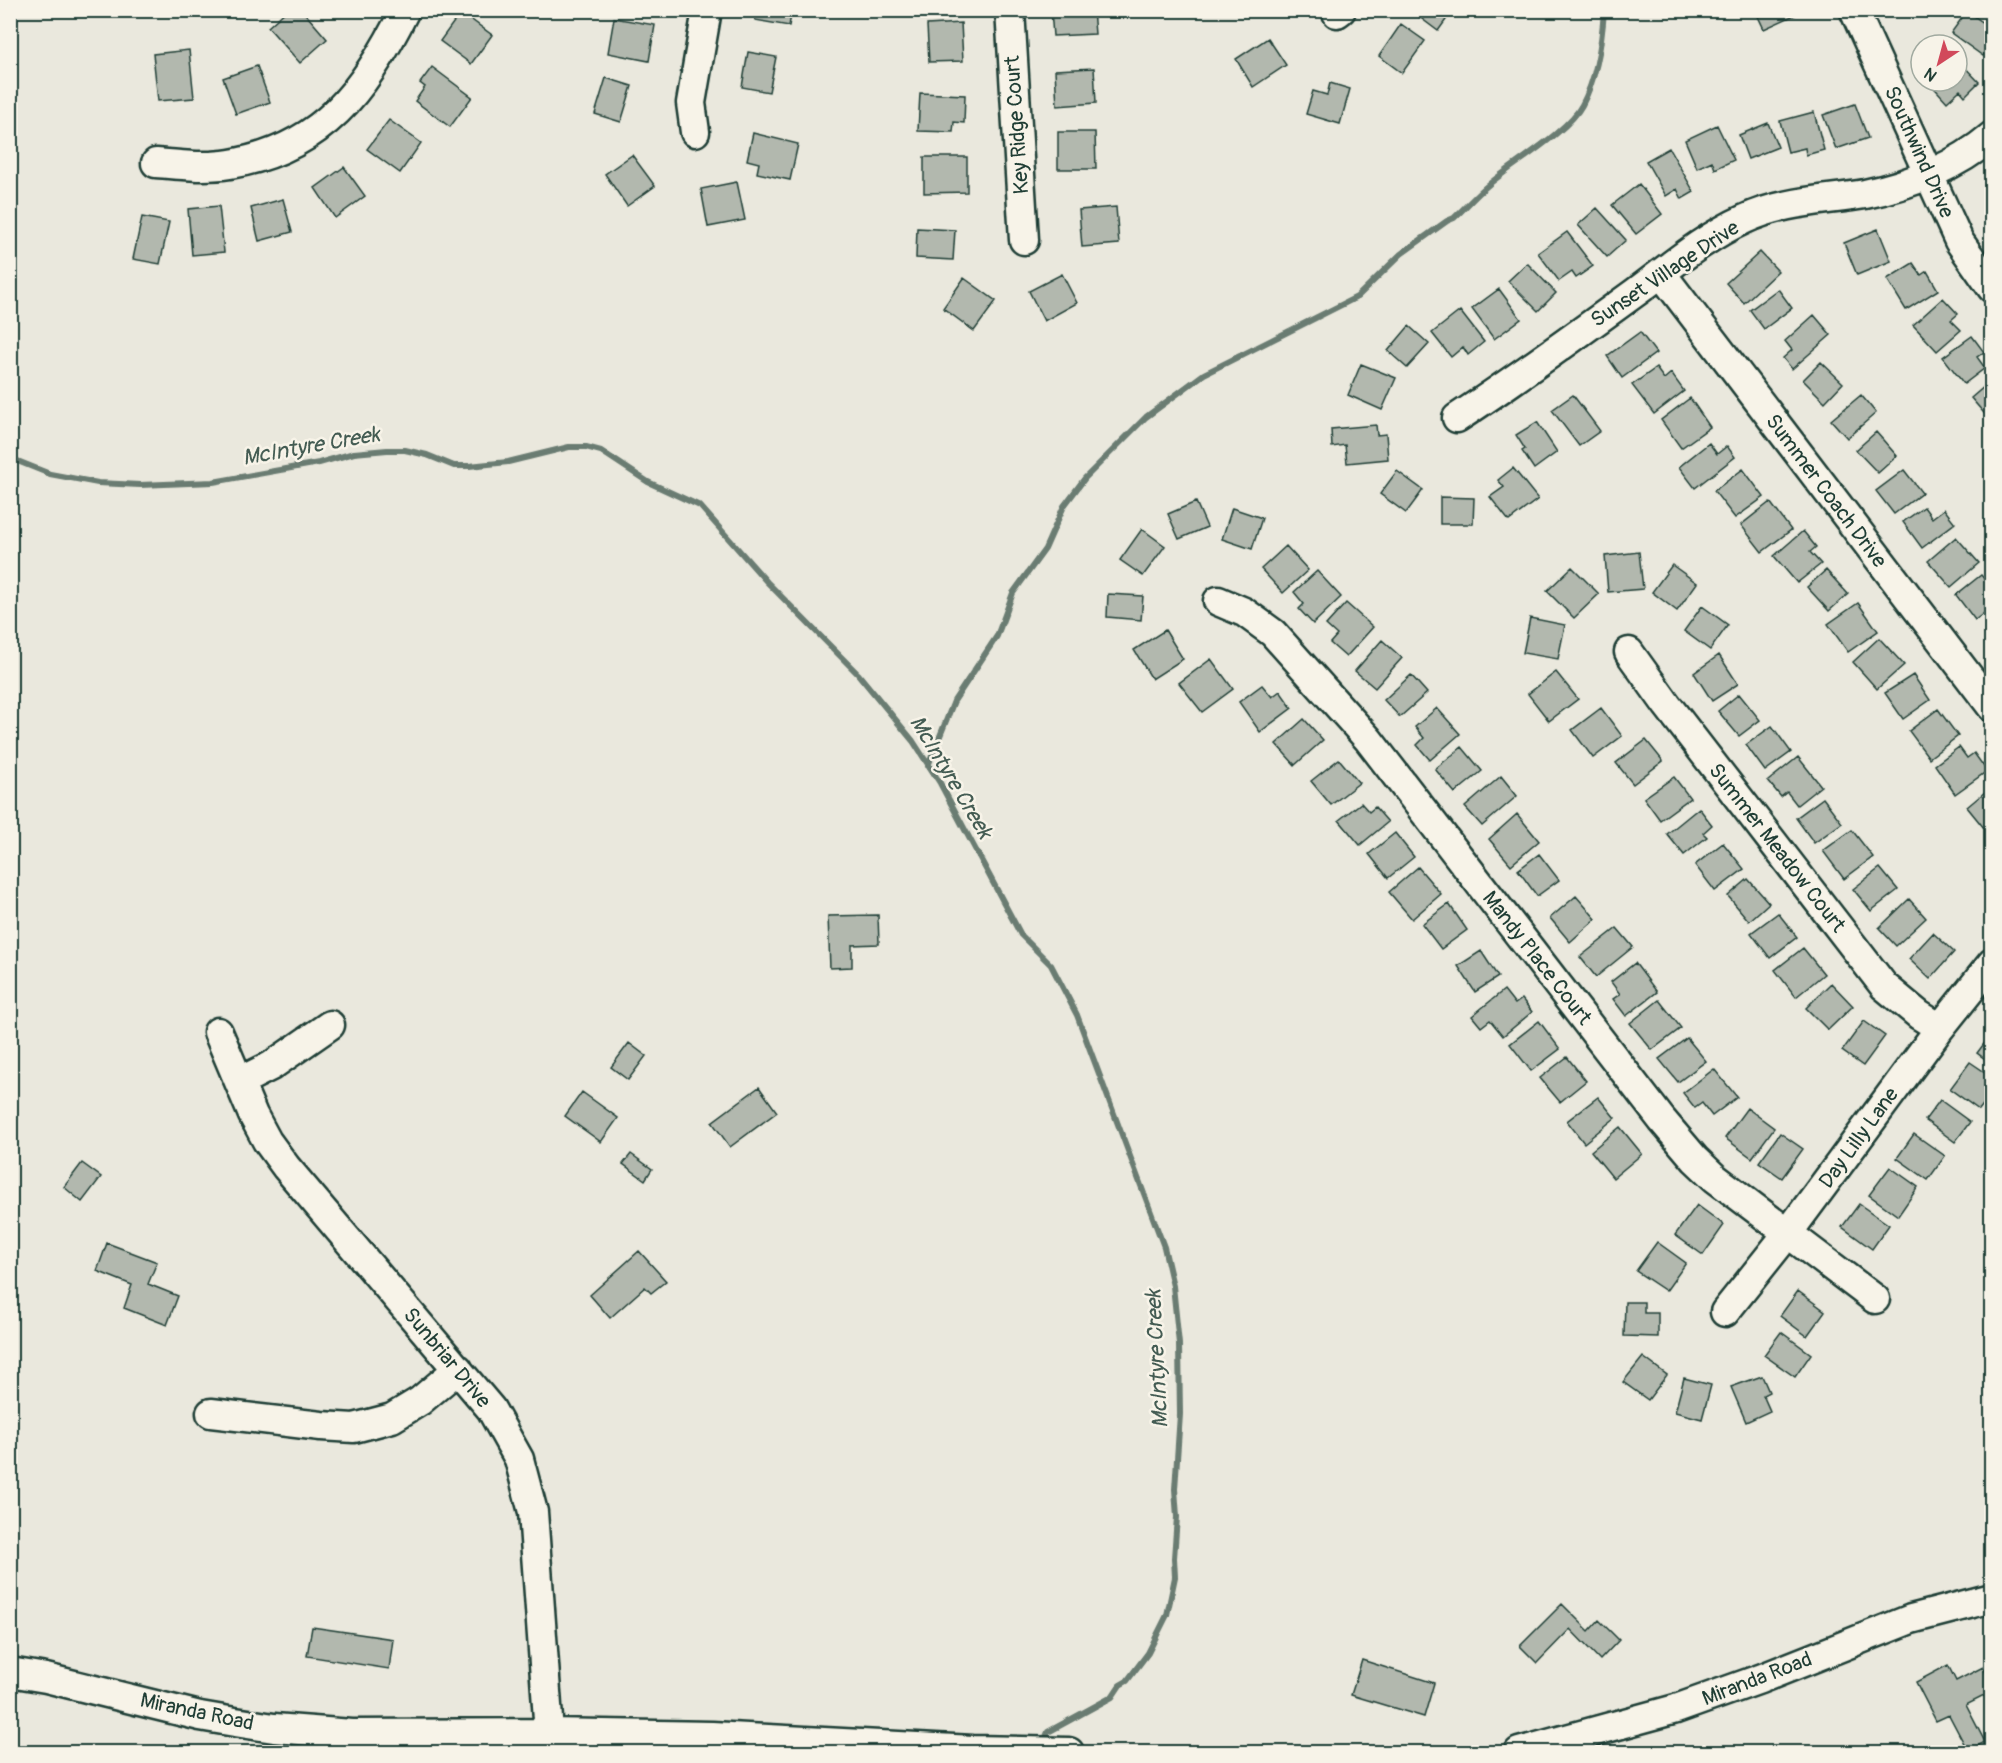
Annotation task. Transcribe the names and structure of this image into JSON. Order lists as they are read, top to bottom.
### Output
{
  "streets": {
    "street": [
      "Key Ridge Court",
      "Southwind Drive",
      "Sunset Village Drive",
      "Summer Coach Drive",
      "Summer Meadow Court",
      "Mandy Place Court",
      "Day Lilly Lane",
      "Sunbriar Drive",
      "Miranda Road"
    ]
  },
  "crossings": [
    ["Southwind Drive", "Sunset Village Drive"],
    ["Sunset Village Drive", "Summer Coach Drive"],
    ["Summer Meadow Court", "Day Lilly Lane"],
    ["Mandy Place Court", "Day Lilly Lane"],
    ["Sunbriar Drive", "Miranda Road"]
  ],
  "water": ["McIntyre Creek"],
  "north": "bottom left"
}
